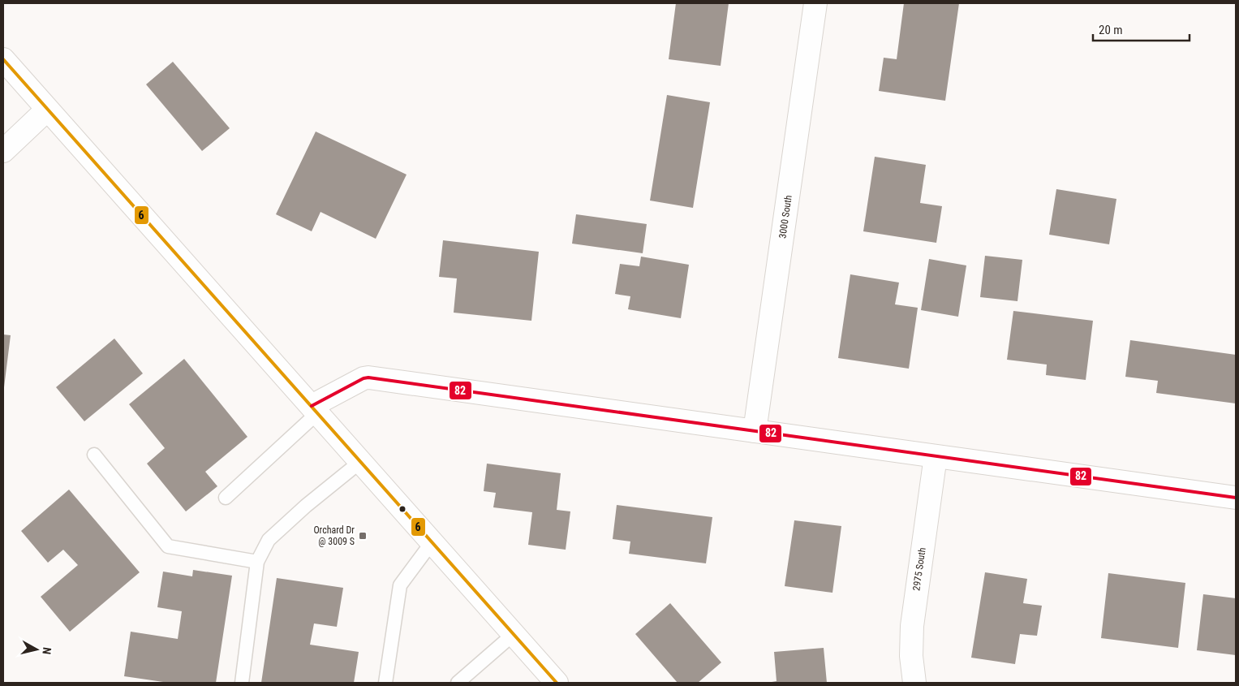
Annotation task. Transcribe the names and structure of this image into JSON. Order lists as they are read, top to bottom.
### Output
{
  "streets": {
    "street": ["3000 South", "2975 South"]
  },
  "places": {
    "transit": ["Orchard Dr @ 3009 S"]
  },
  "lines": ["transit line 6", "transit line 82"],
  "scale_bar": "20 m",
  "north": "right"
}
